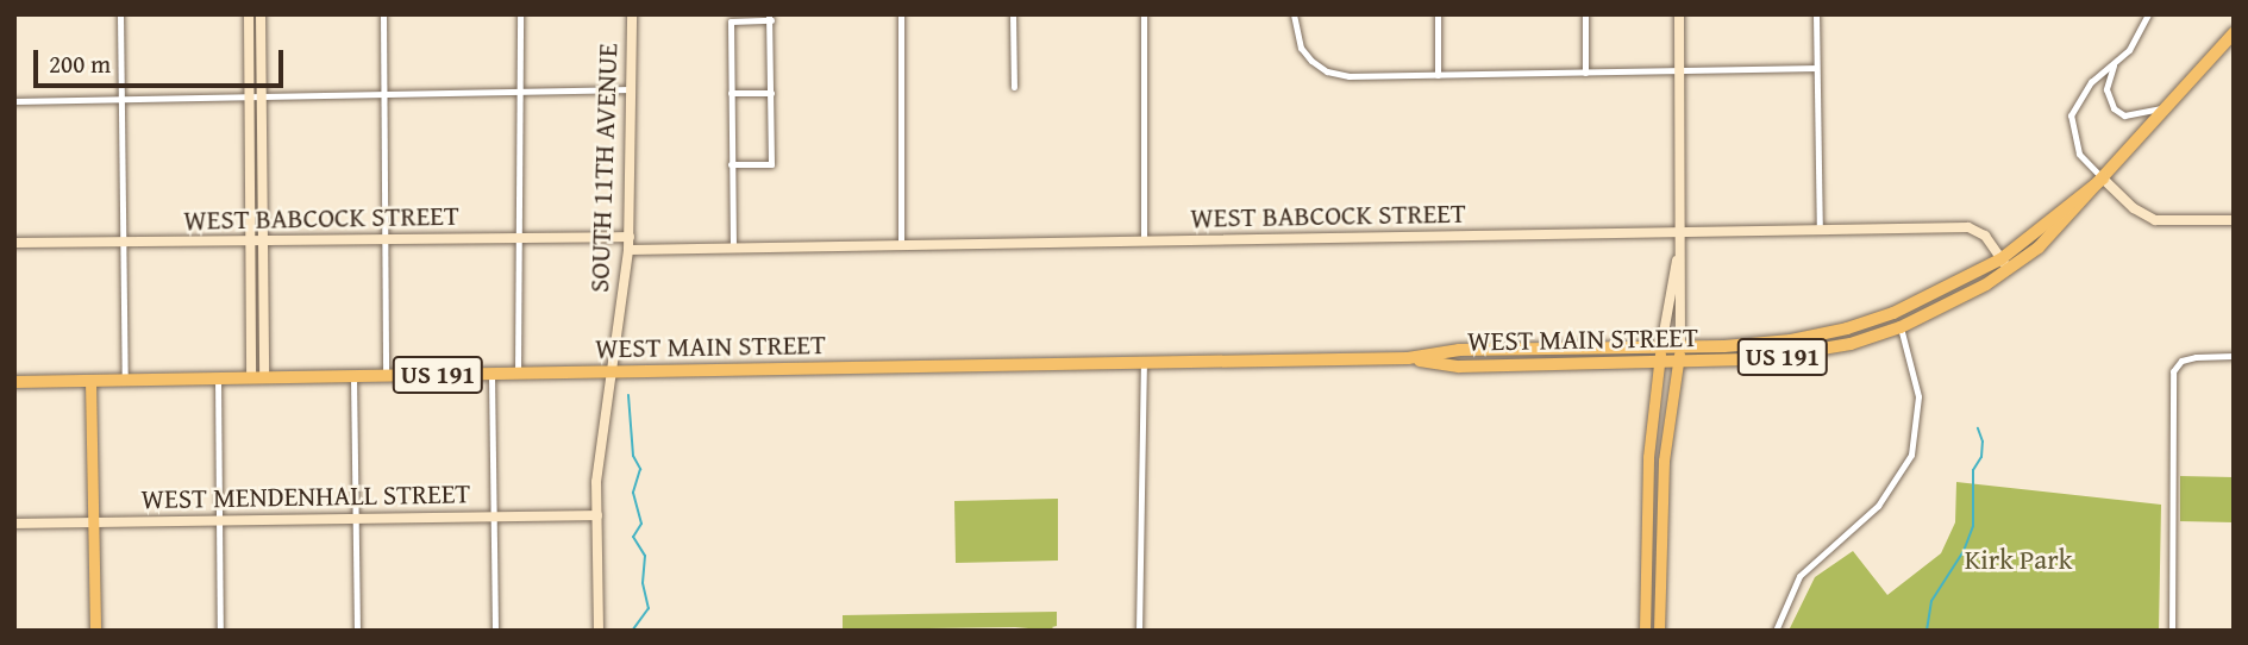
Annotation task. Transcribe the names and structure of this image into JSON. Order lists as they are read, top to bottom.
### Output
{
  "streets": {
    "highway": ["WEST MAIN STREET", "US 191"],
    "street": ["SOUTH 11TH AVENUE", "WEST BABCOCK STREET", "WEST MENDENHALL STREET"]
  },
  "crossings": [
    ["SOUTH 11TH AVENUE", "WEST BABCOCK STREET"],
    ["SOUTH 11TH AVENUE", "WEST MAIN STREET"],
    ["SOUTH 11TH AVENUE", "WEST MENDENHALL STREET"],
    ["WEST BABCOCK STREET", "WEST MAIN STREET"]
  ],
  "parks": ["Kirk Park"],
  "scale_bar": "200 m"
}
